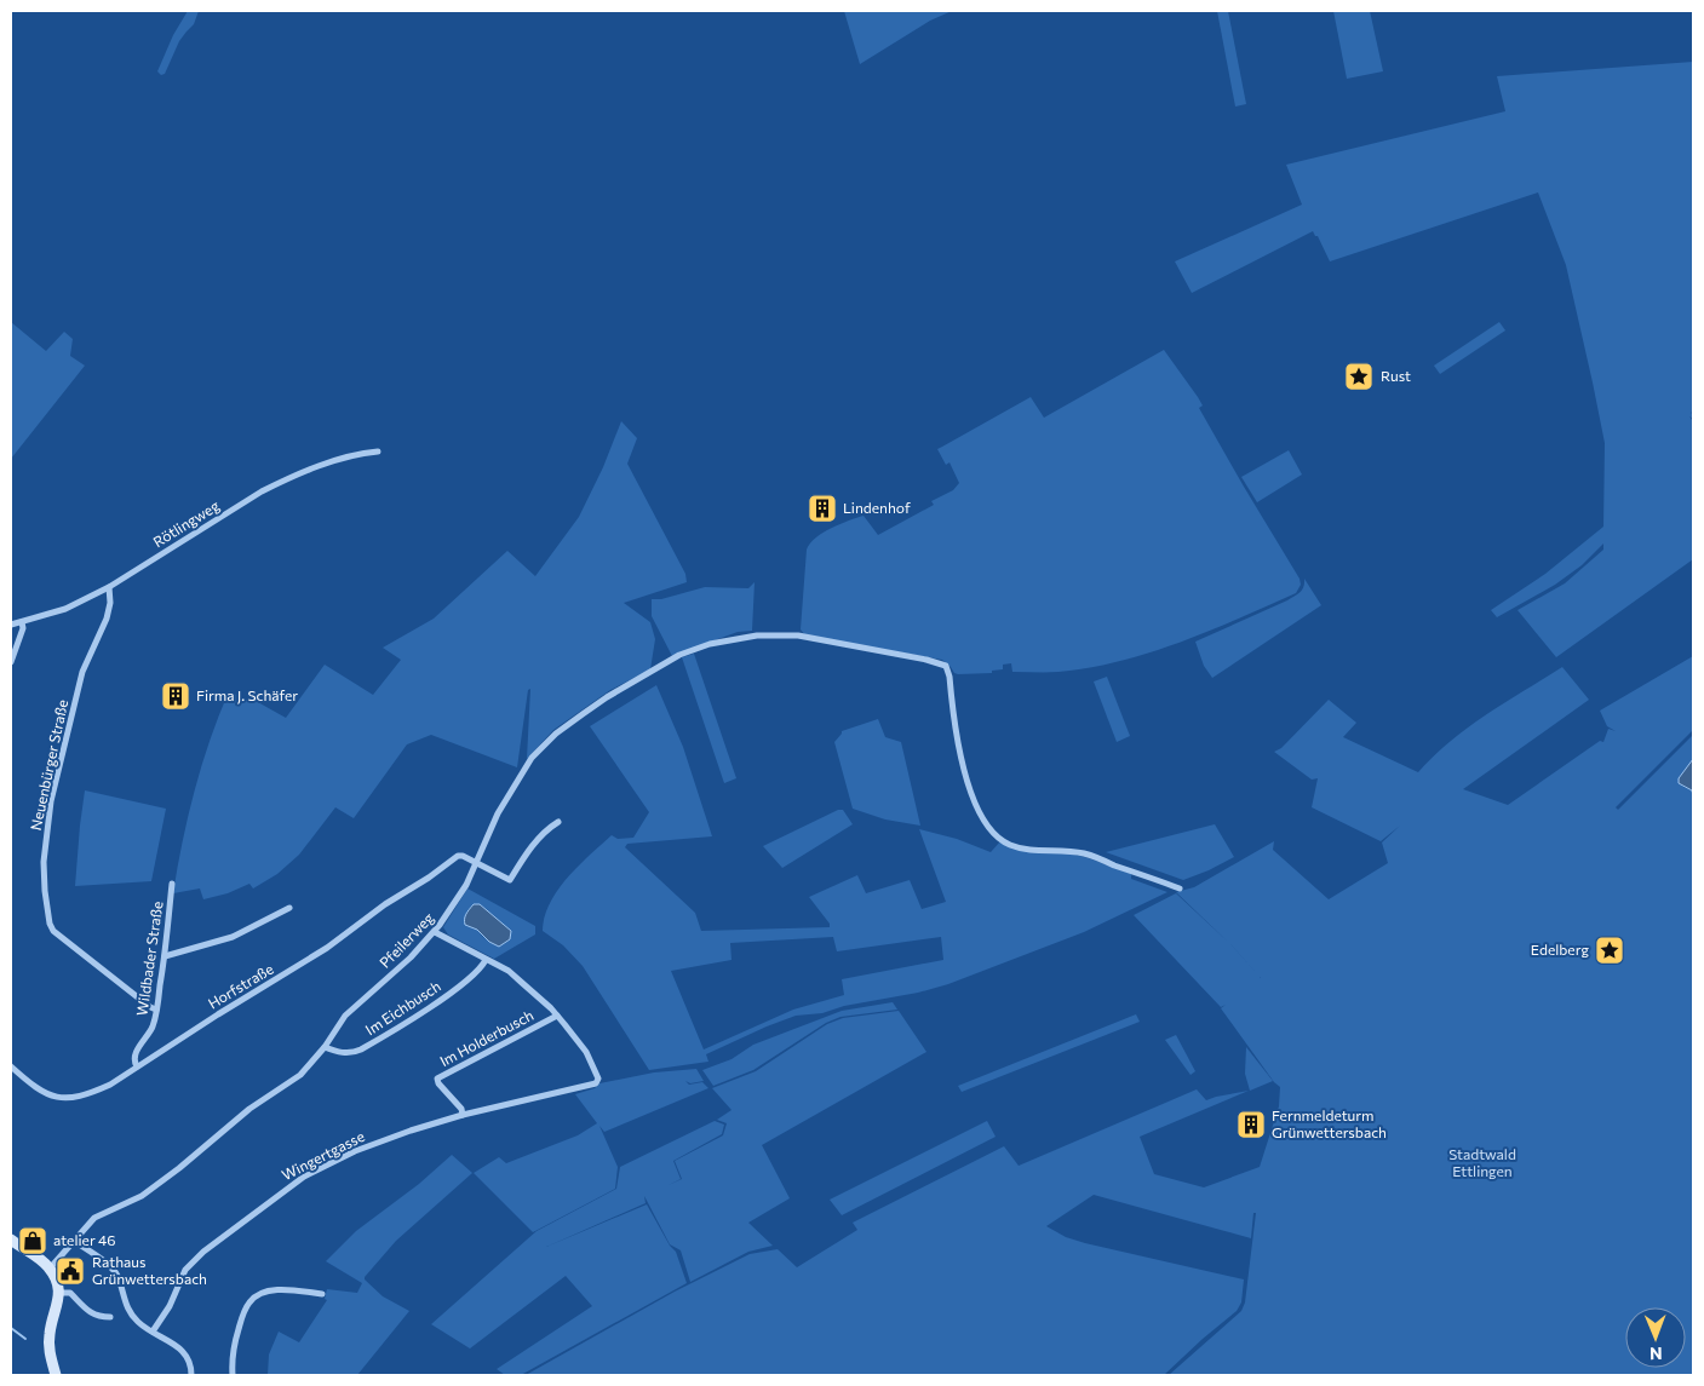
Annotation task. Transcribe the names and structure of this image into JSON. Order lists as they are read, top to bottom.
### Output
{
  "streets": {
    "street": [
      "Rötlingweg",
      "Neuenbürger Straße",
      "Pfeilerweg",
      "Wildbader Straße",
      "Horfstraße",
      "Im Eichbusch",
      "Im Holderbusch",
      "Wingertgasse"
    ]
  },
  "crossings": [
    ["Rötlingweg", "Neuenbürger Straße"],
    ["Neuenbürger Straße", "Wildbader Straße"],
    ["Pfeilerweg", "Horfstraße"],
    ["Pfeilerweg", "Im Eichbusch"],
    ["Wildbader Straße", "Horfstraße"],
    ["Im Holderbusch", "Wingertgasse"]
  ],
  "parks": ["Stadtwald Ettlingen"],
  "places": {
    "place": ["Rust", "Edelberg"],
    "building": ["Lindenhof", "Firma J. Schäfer", "Fernmeldeturm Grünwettersbach"],
    "shop": ["atelier 46"],
    "public building": ["Rathaus Grünwettersbach"]
  },
  "north": "bottom"
}
